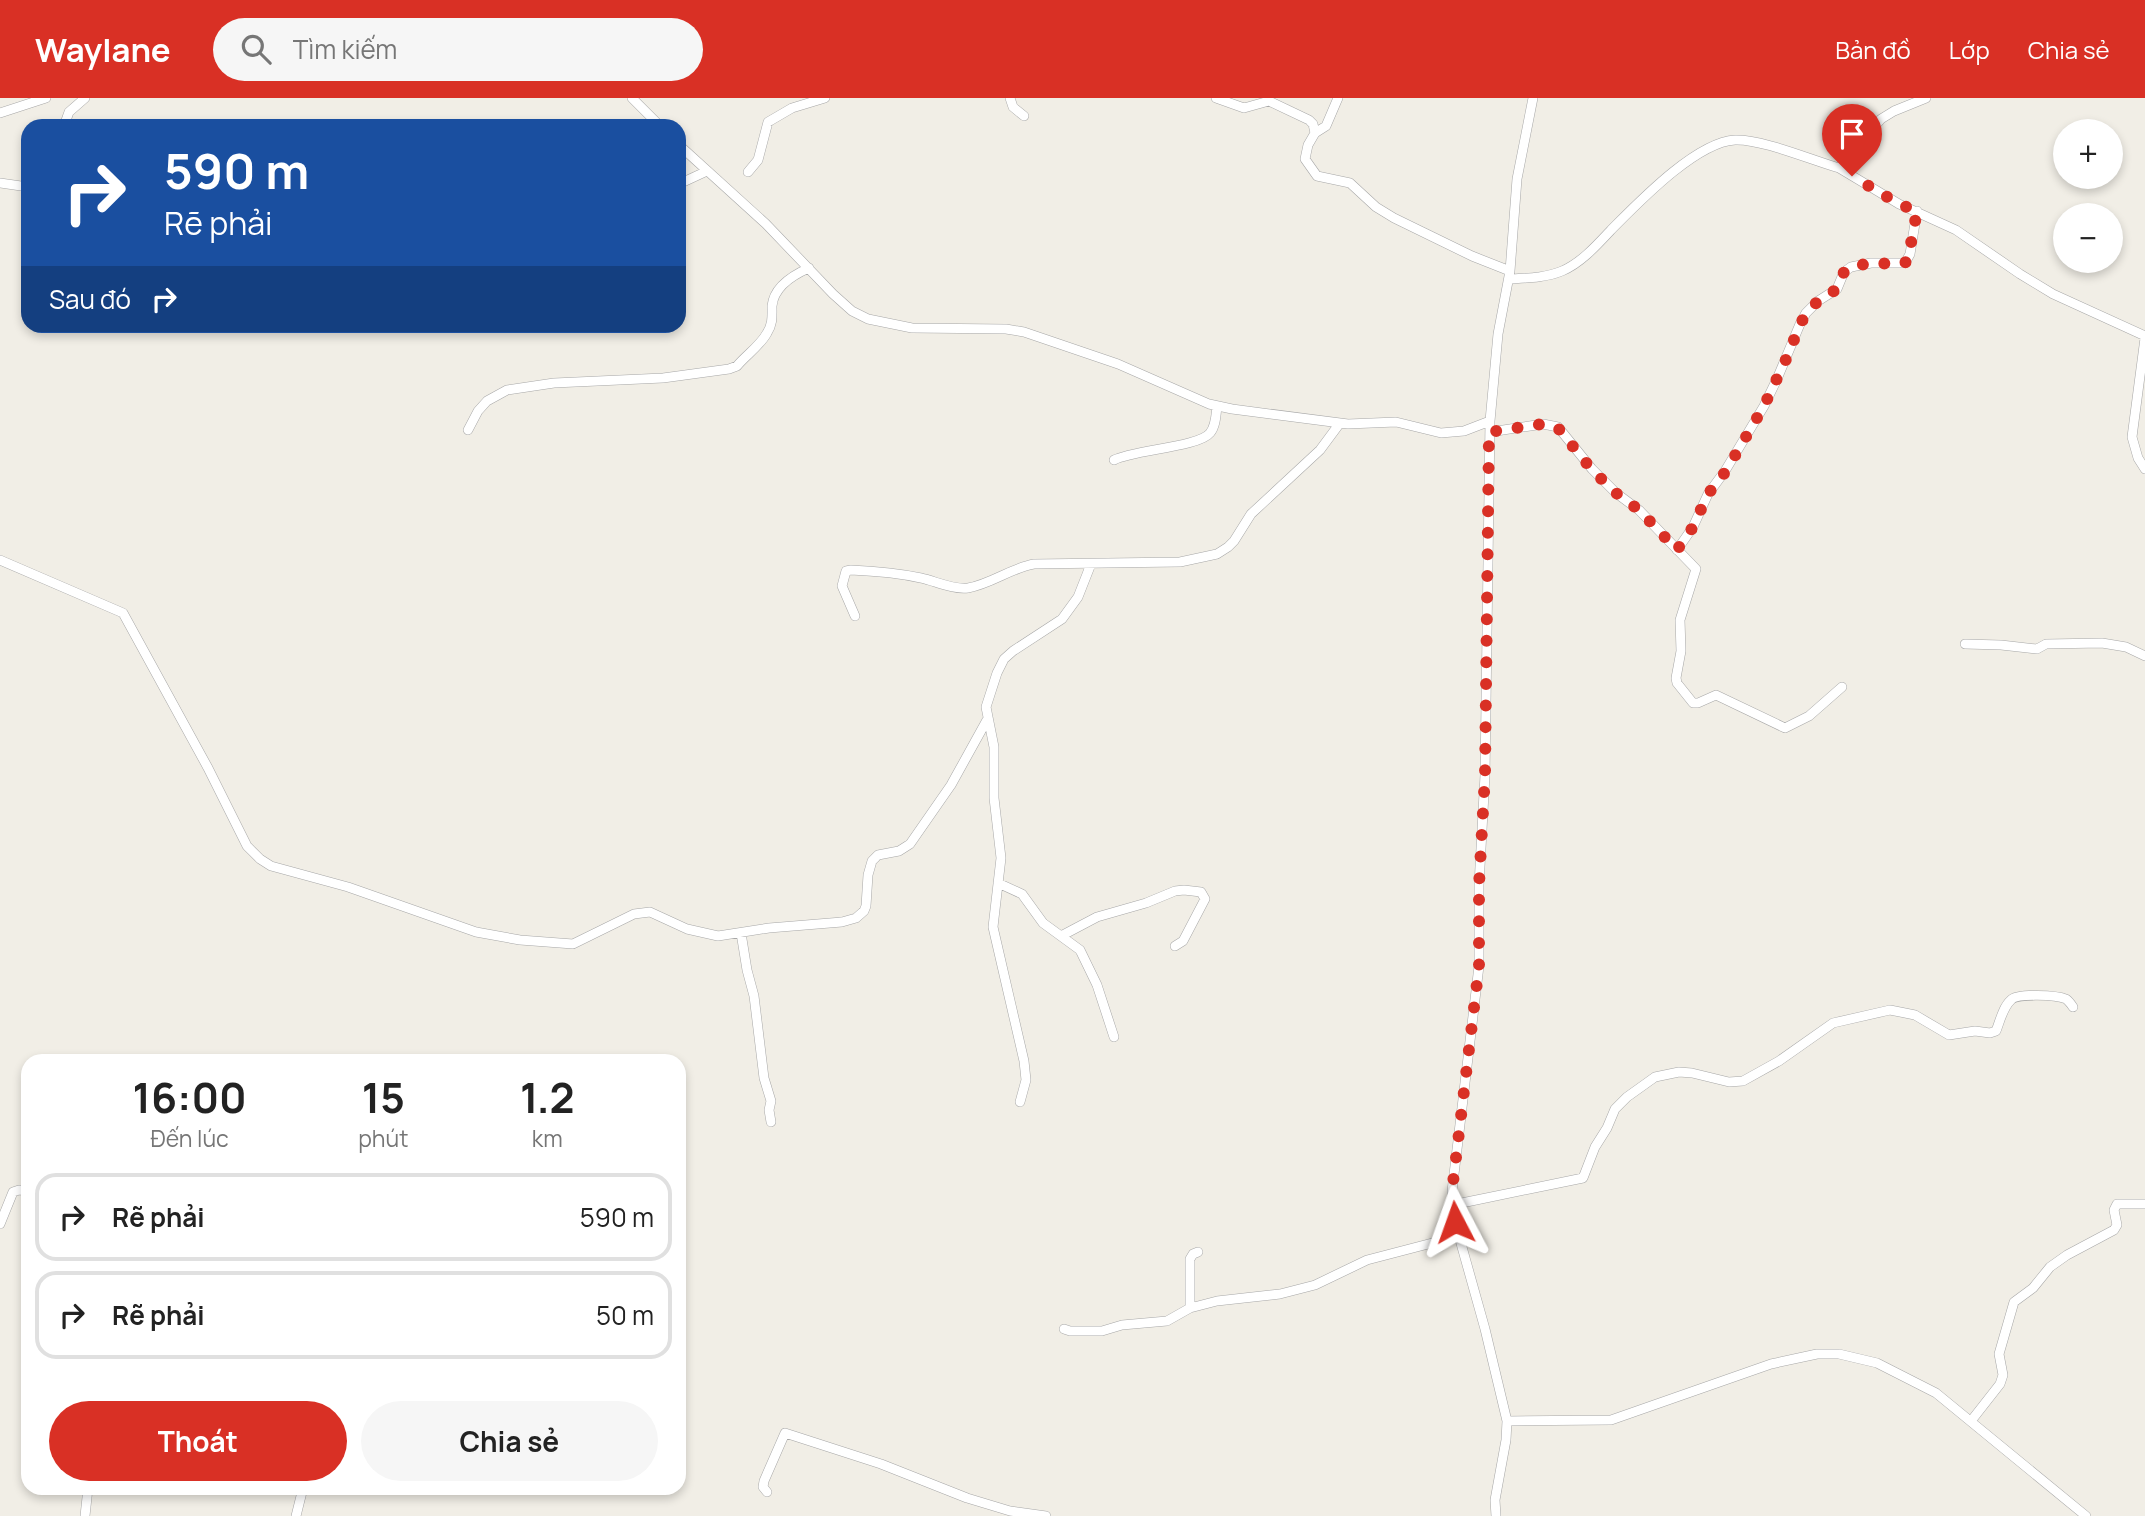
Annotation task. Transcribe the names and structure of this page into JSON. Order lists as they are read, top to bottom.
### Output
{
  "page": {
    "header": "Waylane",
    "search": "Tìm kiếm",
    "nav": ["Bản đồ", "Lớp", "Chia sẻ"],
    "map_buttons": ["+", "−"],
    "turn": ["590 m", "Rẽ phải"],
    "then": "Sau đó",
    "eta": [
      "16:00",
      "Đến lúc",
      "15",
      "phút",
      "1.2",
      "km"
    ],
    "list": [
      {
        "name": "Rẽ phải",
        "value": "590 m"
      },
      {
        "name": "Rẽ phải",
        "value": "50 m"
      }
    ],
    "buttons": ["Thoát", "Chia sẻ"]
  }
}
